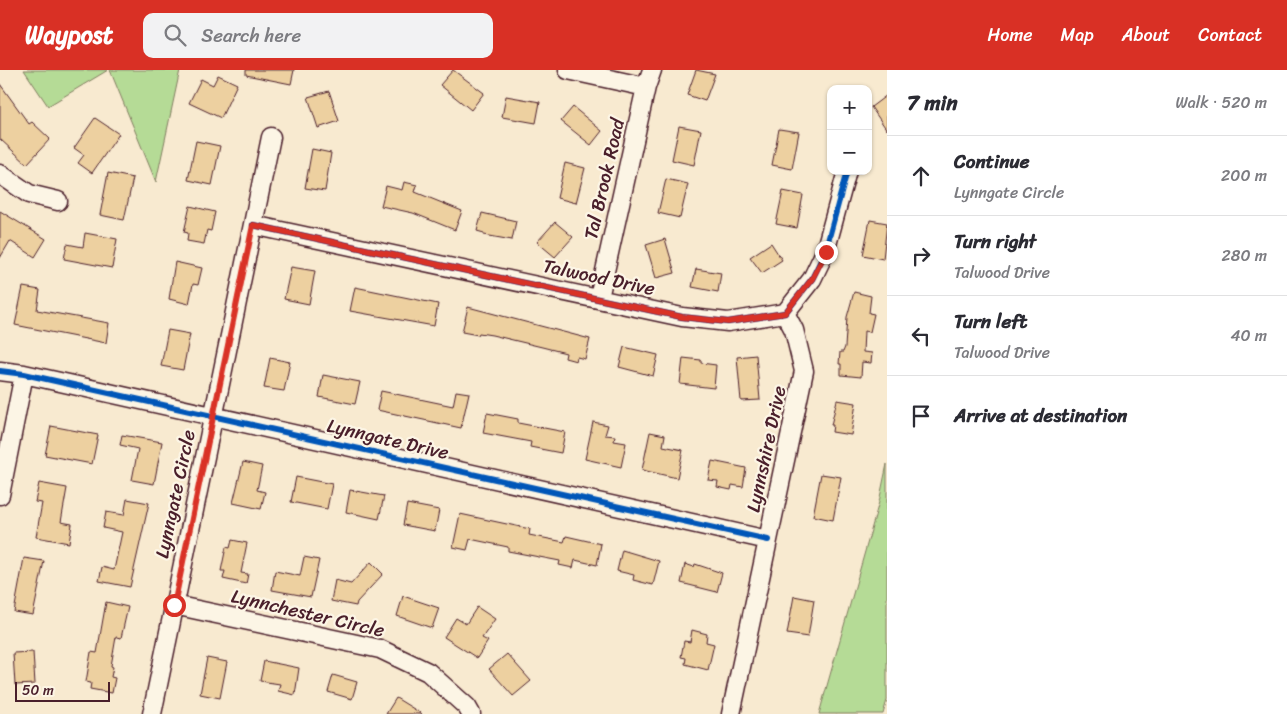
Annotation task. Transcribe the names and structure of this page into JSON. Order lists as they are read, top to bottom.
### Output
{
  "streets": {
    "street": [
      "Tal Brook Road",
      "Talwood Drive",
      "Lynngate Drive",
      "Lynnshire Drive",
      "Lynngate Circle",
      "Lynnchester Circle"
    ]
  },
  "crossings": [
    ["Tal Brook Road", "Talwood Drive"],
    ["Talwood Drive", "Lynnshire Drive"],
    ["Talwood Drive", "Lynngate Circle"],
    ["Lynngate Drive", "Lynnshire Drive"],
    ["Lynngate Drive", "Lynngate Circle"],
    ["Lynngate Circle", "Lynnchester Circle"]
  ],
  "scale_bar": "50 m",
  "page": {
    "header": "Waypost",
    "search": "Search here",
    "nav": [
      "Home",
      "Map",
      "About",
      "Contact"
    ],
    "heading": ["7 min", "Walk · 520 m"],
    "map_buttons": ["+", "−"],
    "list": [
      ["Continue", "Lynngate Circle", "200 m"],
      ["Turn right", "Talwood Drive", "280 m"],
      ["Turn left", "Talwood Drive", "40 m"],
      "Arrive at destination"
    ],
    "scale": "50 m"
  }
}
